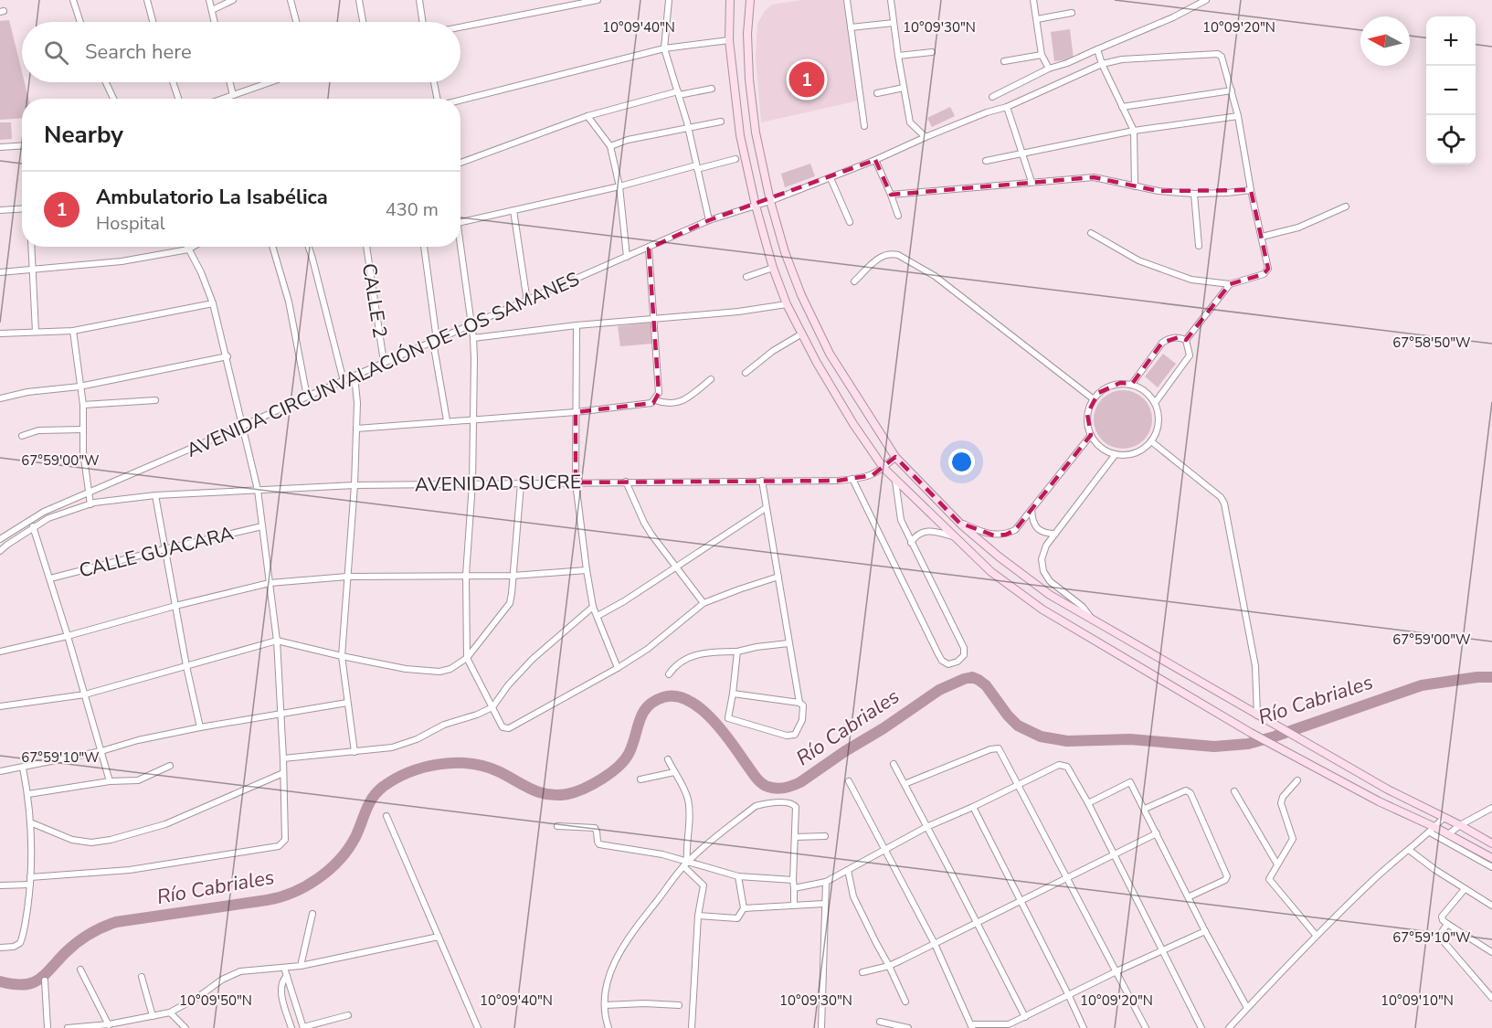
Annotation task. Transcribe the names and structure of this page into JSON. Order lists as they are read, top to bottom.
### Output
{
  "streets": {
    "street": [
      "CALLE 2",
      "AVENIDA CIRCUNVALACIÓN DE LOS SAMANES",
      "AVENIDAD SUCRE",
      "CALLE GUACARA"
    ]
  },
  "crossings": [
    ["CALLE 2", "AVENIDA CIRCUNVALACIÓN DE LOS SAMANES"]
  ],
  "water": ["Río Cabriales"],
  "north": "left",
  "page": {
    "map_buttons": ["+", "−"],
    "search": "Search here",
    "pins": "1",
    "heading": "Nearby",
    "list": [
      {
        "mark": "1",
        "name": "Ambulatorio La Isabélica",
        "note": "Hospital",
        "value": "430 m"
      }
    ]
  },
  "coordinates": [
    "10°09'40\"N",
    "10°09'30\"N",
    "10°09'20\"N",
    "67°58'50\"W",
    "67°59'00\"W",
    "67°59'10\"W",
    "10°09'50\"N",
    "10°09'10\"N"
  ]
}
